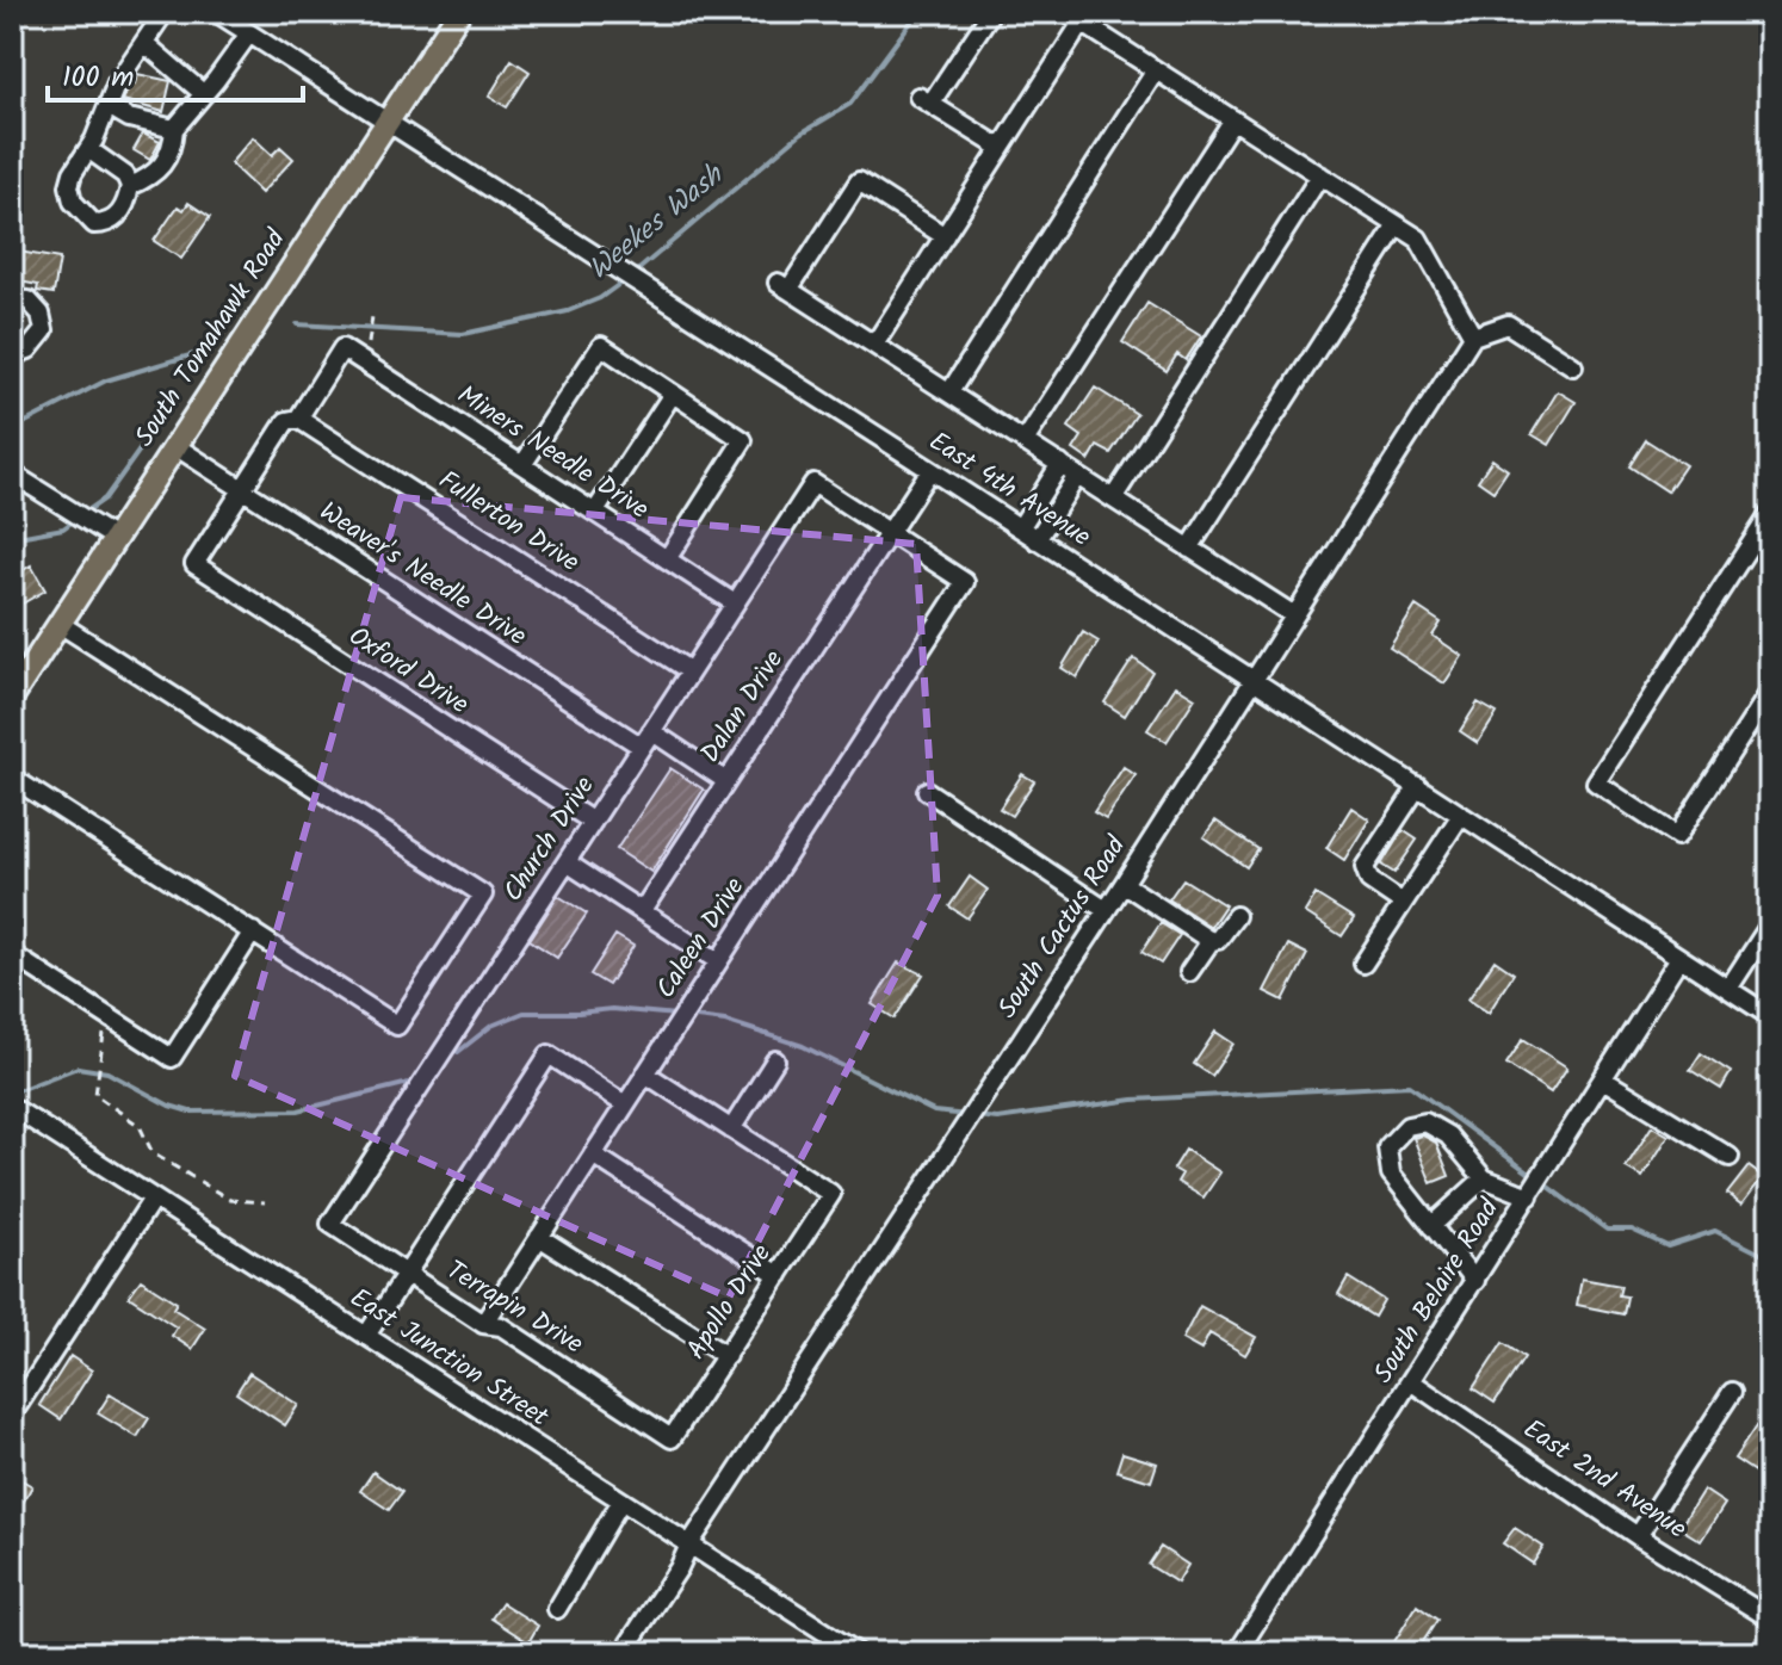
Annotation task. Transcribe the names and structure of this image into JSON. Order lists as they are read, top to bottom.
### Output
{
  "streets": {
    "main road": ["South Tomahawk Road"],
    "street": [
      "Miners Needle Drive",
      "East 4th Avenue",
      "Fullerton Drive",
      "Weaver's Needle Drive",
      "Oxford Drive",
      "Dalan Drive",
      "Church Drive",
      "South Cactus Road",
      "Caleen Drive",
      "South Belaire Road",
      "Apollo Drive",
      "Terrapin Drive",
      "East Junction Street",
      "East 2nd Avenue"
    ]
  },
  "crossings": [
    ["South Tomahawk Road", "East 4th Avenue"],
    ["South Tomahawk Road", "Weaver's Needle Drive"],
    ["Miners Needle Drive", "Fullerton Drive"],
    ["Miners Needle Drive", "Church Drive"],
    ["East 4th Avenue", "Dalan Drive"],
    ["East 4th Avenue", "South Cactus Road"],
    ["East 4th Avenue", "South Belaire Road"],
    ["Fullerton Drive", "Church Drive"],
    ["Weaver's Needle Drive", "Oxford Drive"],
    ["Weaver's Needle Drive", "Dalan Drive"],
    ["Weaver's Needle Drive", "Church Drive"],
    ["Oxford Drive", "Church Drive"],
    ["Dalan Drive", "Church Drive"],
    ["Dalan Drive", "Caleen Drive"],
    ["Church Drive", "Caleen Drive"],
    ["Church Drive", "Terrapin Drive"],
    ["South Cactus Road", "East Junction Street"],
    ["Caleen Drive", "Terrapin Drive"],
    ["South Belaire Road", "East 2nd Avenue"],
    ["Apollo Drive", "Terrapin Drive"]
  ],
  "water": ["Weekes Wash"],
  "scale_bar": "100 m"
}
